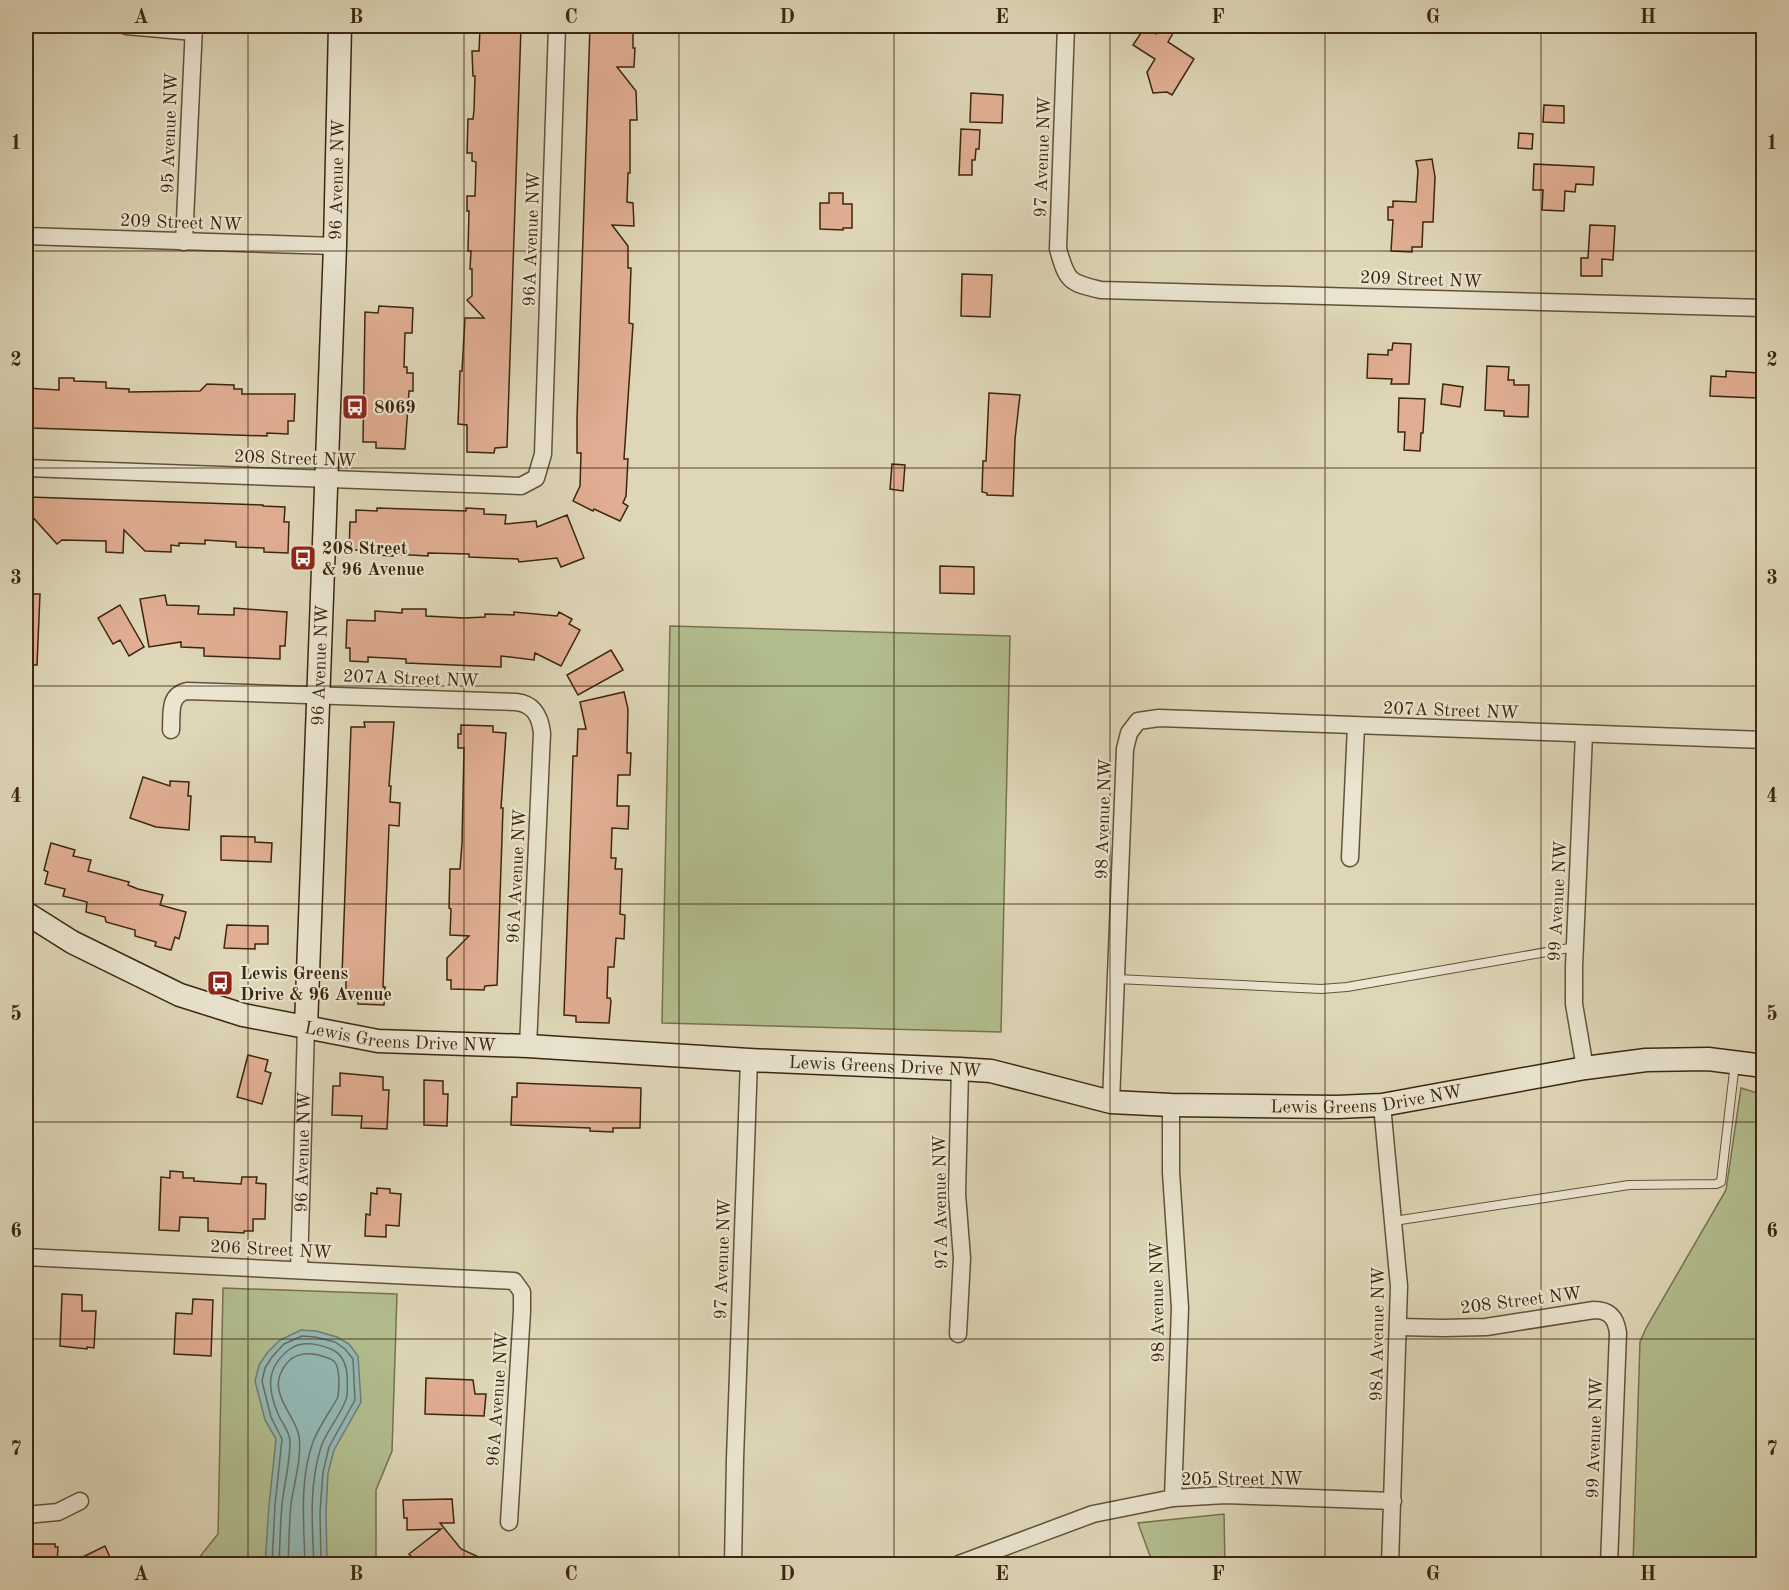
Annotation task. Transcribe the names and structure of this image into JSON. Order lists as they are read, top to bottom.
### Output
{
  "streets": {
    "street": [
      "95 Avenue NW",
      "97 Avenue NW",
      "96 Avenue NW",
      "209 Street NW",
      "96A Avenue NW",
      "208 Street NW",
      "207A Street NW",
      "98 Avenue NW",
      "99 Avenue NW",
      "Lewis Greens Drive NW",
      "97A Avenue NW",
      "206 Street NW",
      "98A Avenue NW",
      "205 Street NW"
    ]
  },
  "crossings": [
    ["95 Avenue NW", "209 Street NW"],
    ["97 Avenue NW", "209 Street NW"],
    ["97 Avenue NW", "Lewis Greens Drive NW"],
    ["96 Avenue NW", "209 Street NW"],
    ["96 Avenue NW", "208 Street NW"],
    ["96 Avenue NW", "207A Street NW"],
    ["96 Avenue NW", "Lewis Greens Drive NW"],
    ["96 Avenue NW", "206 Street NW"],
    ["96A Avenue NW", "208 Street NW"],
    ["96A Avenue NW", "207A Street NW"],
    ["96A Avenue NW", "Lewis Greens Drive NW"],
    ["96A Avenue NW", "206 Street NW"],
    ["208 Street NW", "99 Avenue NW"],
    ["208 Street NW", "98A Avenue NW"],
    ["207A Street NW", "98 Avenue NW"],
    ["207A Street NW", "99 Avenue NW"],
    ["98 Avenue NW", "Lewis Greens Drive NW"],
    ["98 Avenue NW", "205 Street NW"],
    ["99 Avenue NW", "Lewis Greens Drive NW"],
    ["Lewis Greens Drive NW", "97A Avenue NW"],
    ["Lewis Greens Drive NW", "98A Avenue NW"],
    ["98A Avenue NW", "205 Street NW"]
  ],
  "places": {
    "bus stop": ["8069", "208 Street & 96 Avenue", "Lewis Greens Drive & 96 Avenue"]
  },
  "grid": {
    "columns": [
      "A",
      "B",
      "C",
      "D",
      "E",
      "F",
      "G",
      "H"
    ],
    "rows": [
      "1",
      "2",
      "3",
      "4",
      "5",
      "6",
      "7"
    ]
  }
}
